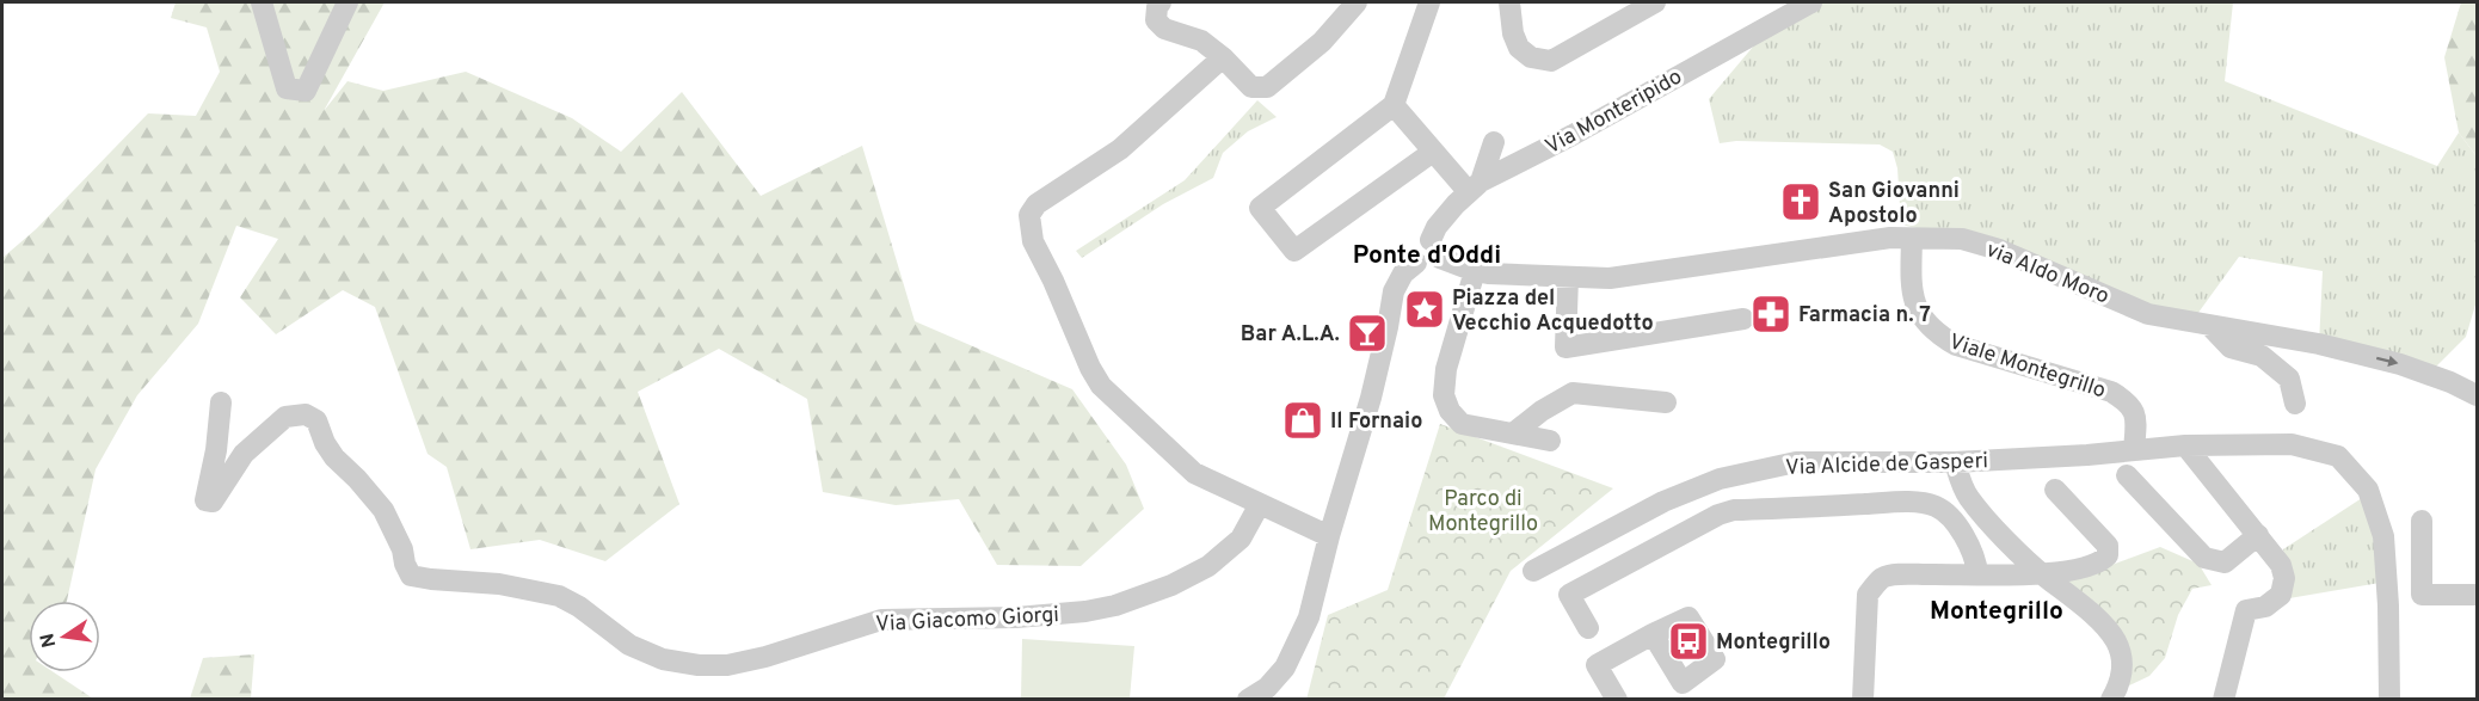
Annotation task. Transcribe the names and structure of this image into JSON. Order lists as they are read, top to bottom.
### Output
{
  "streets": {
    "street": [
      "Via Monteripido",
      "via Aldo Moro",
      "Viale Montegrillo",
      "Via Alcide de Gasperi",
      "Via Giacomo Giorgi"
    ]
  },
  "crossings": [
    ["Via Monteripido", "via Aldo Moro"],
    ["via Aldo Moro", "Viale Montegrillo"],
    ["Viale Montegrillo", "Via Alcide de Gasperi"]
  ],
  "districts": ["Ponte d'Oddi", "Montegrillo"],
  "parks": ["Parco di Montegrillo"],
  "places": {
    "church": ["San Giovanni Apostolo"],
    "place": ["Piazza del Vecchio Acquedotto"],
    "pharmacy": ["Farmacia n. 7"],
    "bar": ["Bar A.L.A."],
    "shop": ["Il Fornaio"],
    "bus stop": ["Montegrillo"]
  },
  "north": "left"
}
